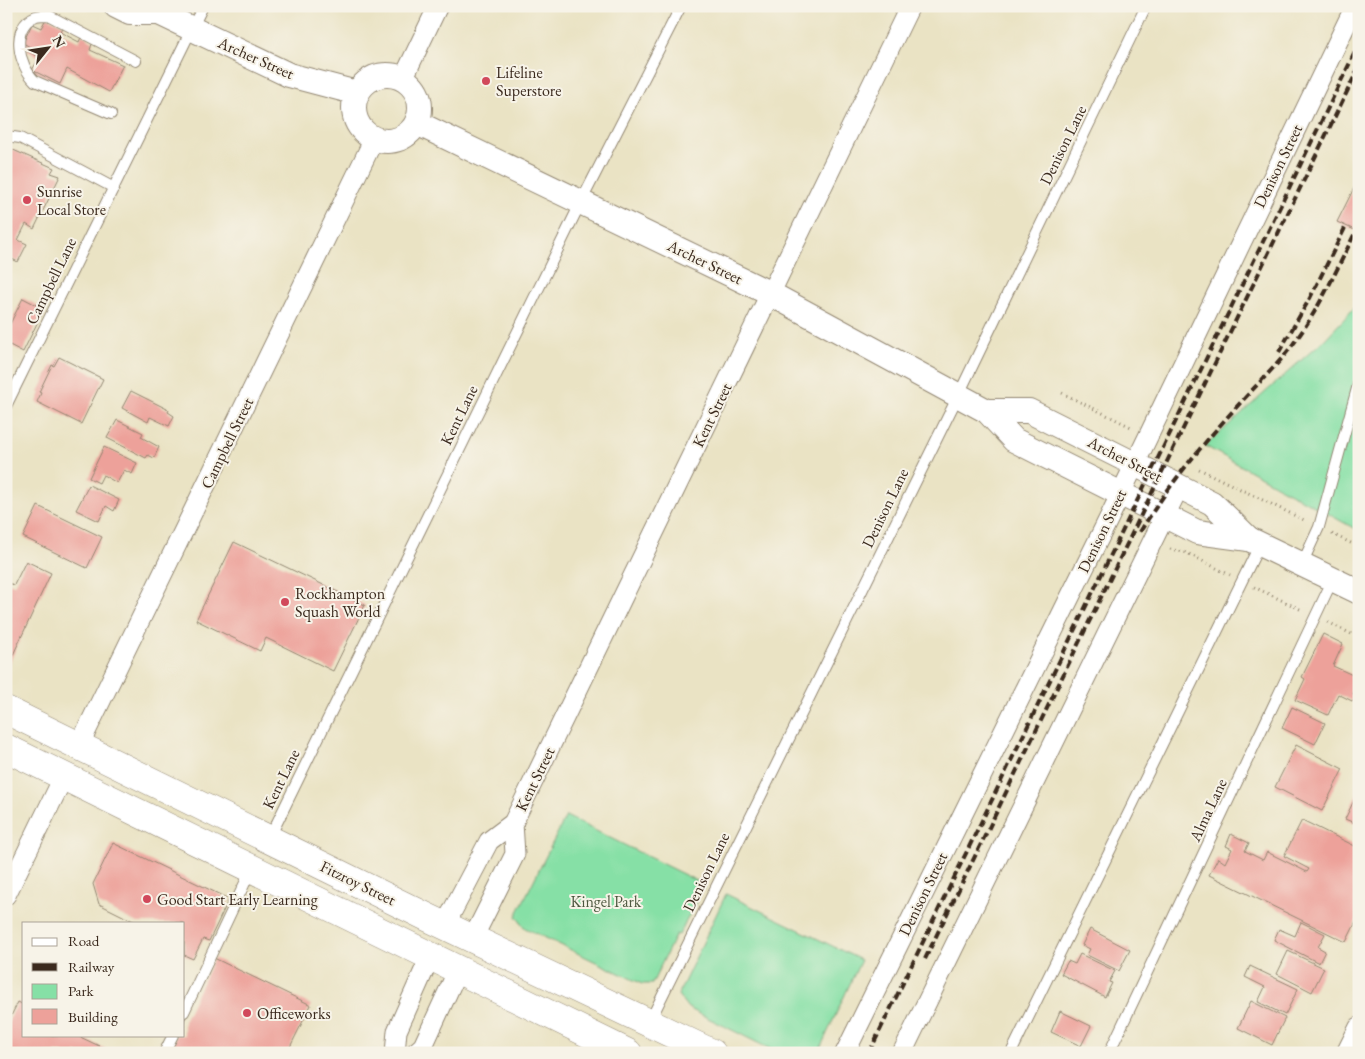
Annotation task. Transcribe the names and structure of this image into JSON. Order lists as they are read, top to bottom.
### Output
{
  "streets": {
    "main road": ["Kent Street", "Fitzroy Street"],
    "street": ["Archer Street", "Denison Street", "Campbell Street"],
    "lane": [
      "Denison Lane",
      "Campbell Lane",
      "Kent Lane",
      "Alma Lane"
    ]
  },
  "crossings": [
    ["Archer Street", "Denison Lane"],
    ["Archer Street", "Denison Street"],
    ["Archer Street", "Campbell Lane"],
    ["Archer Street", "Kent Lane"],
    ["Archer Street", "Kent Street"],
    ["Archer Street", "Campbell Street"],
    ["Archer Street", "Alma Lane"],
    ["Denison Lane", "Fitzroy Street"],
    ["Kent Lane", "Fitzroy Street"],
    ["Kent Street", "Fitzroy Street"],
    ["Campbell Street", "Fitzroy Street"]
  ],
  "parks": ["Kingel Park"],
  "places": [
    "Lifeline Superstore",
    "Sunrise Local Store",
    "Rockhampton Squash World",
    "Good Start Early Learning",
    "Officeworks"
  ],
  "legend": [
    "Road",
    "Railway",
    "Park",
    "Building"
  ],
  "north": "top right"
}
